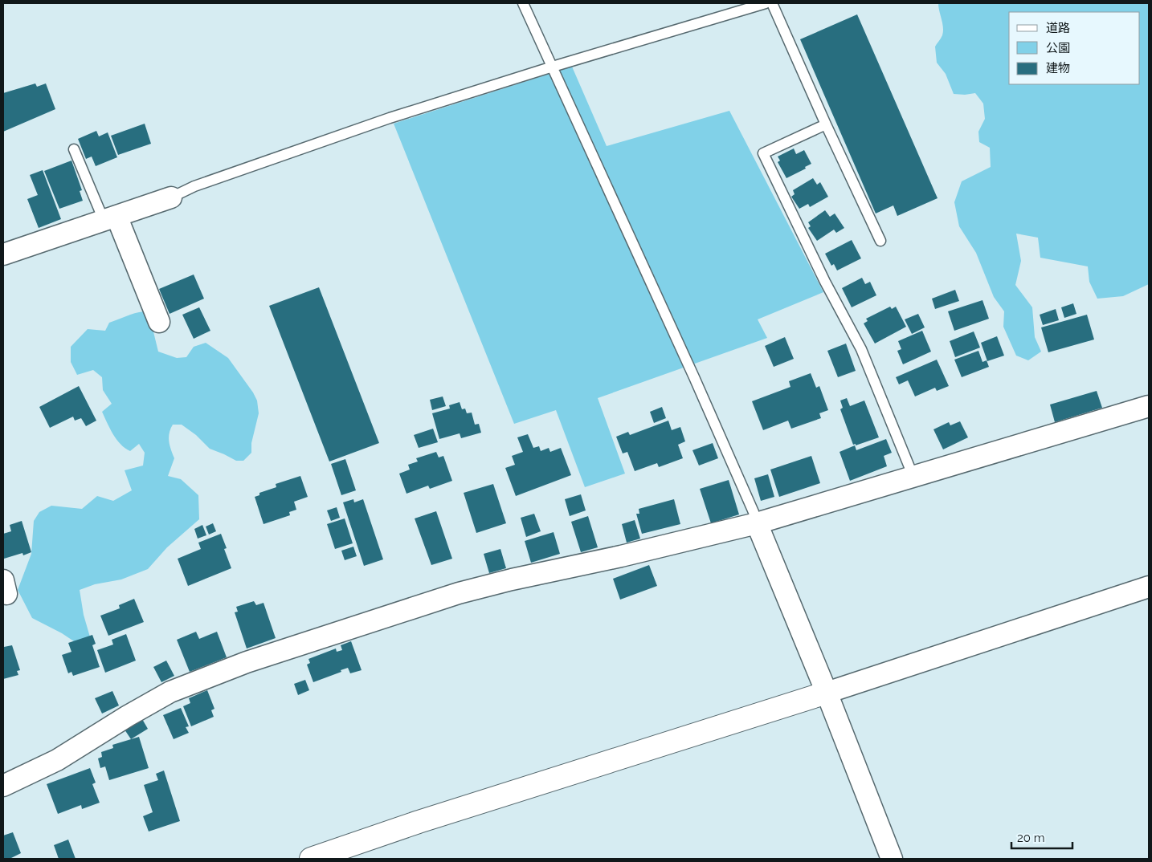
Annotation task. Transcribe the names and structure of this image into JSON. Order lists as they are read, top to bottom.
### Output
{
  "legend": ["道路", "公園", "建物"],
  "scale_bar": "20 m"
}
